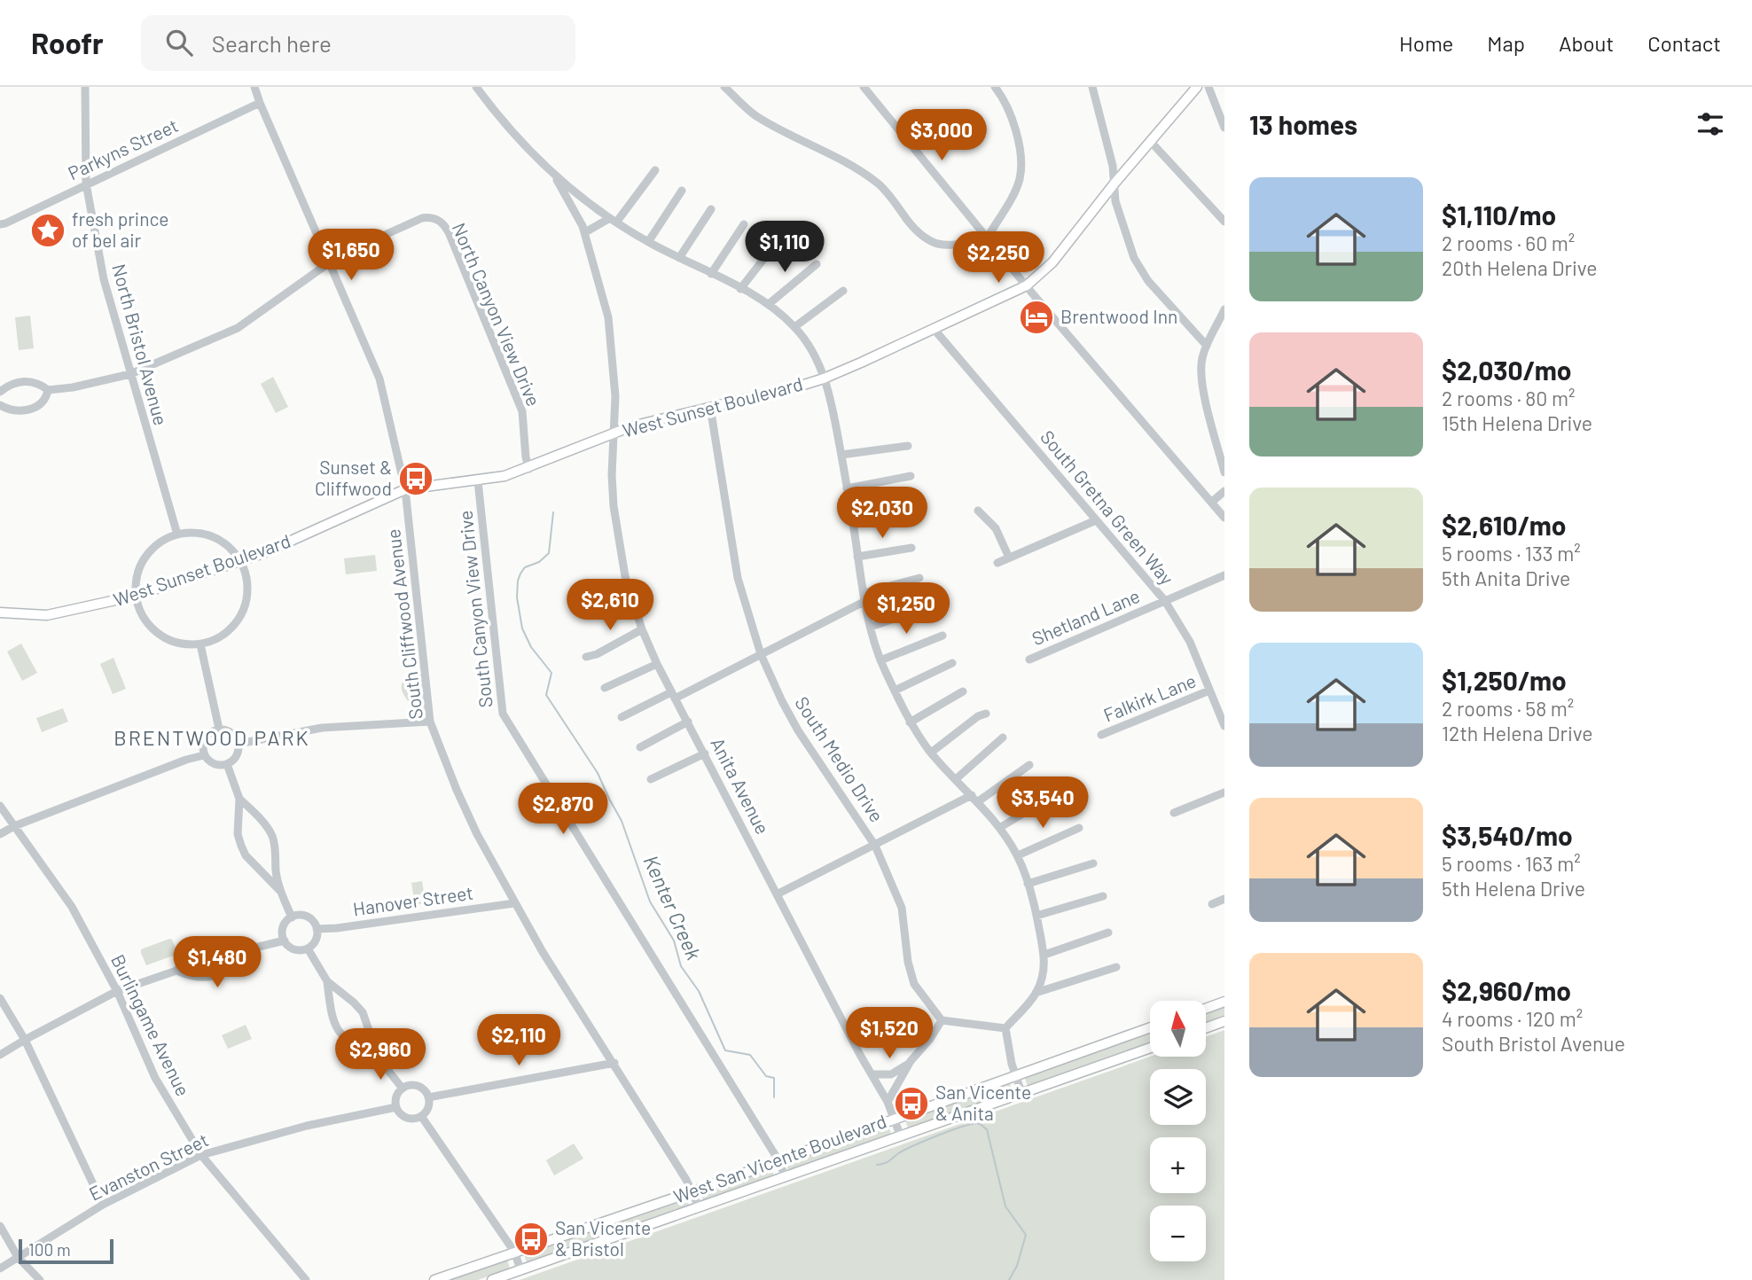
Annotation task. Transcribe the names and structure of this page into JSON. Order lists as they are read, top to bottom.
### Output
{
  "streets": {
    "main road": ["West Sunset Boulevard", "West San Vicente Boulevard"],
    "street": [
      "Parkyns Street",
      "North Canyon View Drive",
      "North Bristol Avenue",
      "South Gretna Green Way",
      "South Canyon View Drive",
      "Shetland Lane",
      "South Cliffwood Avenue",
      "Falkirk Lane",
      "South Medio Drive",
      "Anita Avenue",
      "Hanover Street",
      "Burlingame Avenue",
      "Evanston Street"
    ]
  },
  "crossings": [
    ["Parkyns Street", "North Bristol Avenue"],
    ["Parkyns Street", "South Cliffwood Avenue"],
    ["North Canyon View Drive", "West Sunset Boulevard"],
    ["North Canyon View Drive", "South Cliffwood Avenue"],
    ["West Sunset Boulevard", "South Gretna Green Way"],
    ["West Sunset Boulevard", "South Canyon View Drive"],
    ["West Sunset Boulevard", "South Cliffwood Avenue"],
    ["West Sunset Boulevard", "South Medio Drive"],
    ["West Sunset Boulevard", "Anita Avenue"],
    ["South Gretna Green Way", "Shetland Lane"],
    ["South Gretna Green Way", "Falkirk Lane"],
    ["South Canyon View Drive", "West San Vicente Boulevard"],
    ["South Cliffwood Avenue", "Hanover Street"],
    ["South Cliffwood Avenue", "West San Vicente Boulevard"],
    ["Anita Avenue", "West San Vicente Boulevard"],
    ["Burlingame Avenue", "Evanston Street"]
  ],
  "districts": ["BRENTWOOD PARK"],
  "water": ["Kenter Creek"],
  "places": {
    "place": ["fresh prince of bel air"],
    "hotel": ["Brentwood Inn"],
    "bus stop": ["Sunset & Cliffwood", "San Vicente & Anita", "San Vicente & Bristol"]
  },
  "scale_bar": "100 m",
  "north": "top",
  "page": {
    "header": "Roofr",
    "search": "Search here",
    "nav": [
      "Home",
      "Map",
      "About",
      "Contact"
    ],
    "heading": "13 homes",
    "price": [
      "$3,000",
      "$1,110",
      "$1,650",
      "$2,250",
      "$2,030",
      "$2,610",
      "$1,250",
      "$3,540",
      "$2,870",
      "$1,480",
      "$1,520",
      "$2,110",
      "$2,960"
    ],
    "list": [
      {
        "name": "$1,110/mo",
        "note": "2 rooms · 60 m² · 20th Helena Drive"
      },
      {
        "name": "$2,030/mo",
        "note": "2 rooms · 80 m² · 15th Helena Drive"
      },
      {
        "name": "$2,610/mo",
        "note": "5 rooms · 133 m² · 5th Anita Drive"
      },
      {
        "name": "$1,250/mo",
        "note": "2 rooms · 58 m² · 12th Helena Drive"
      },
      {
        "name": "$3,540/mo",
        "note": "5 rooms · 163 m² · 5th Helena Drive"
      },
      {
        "name": "$2,960/mo",
        "note": "4 rooms · 120 m² · South Bristol Avenue"
      }
    ],
    "map_buttons": ["+", "−"],
    "scale": "100 m"
  }
}
